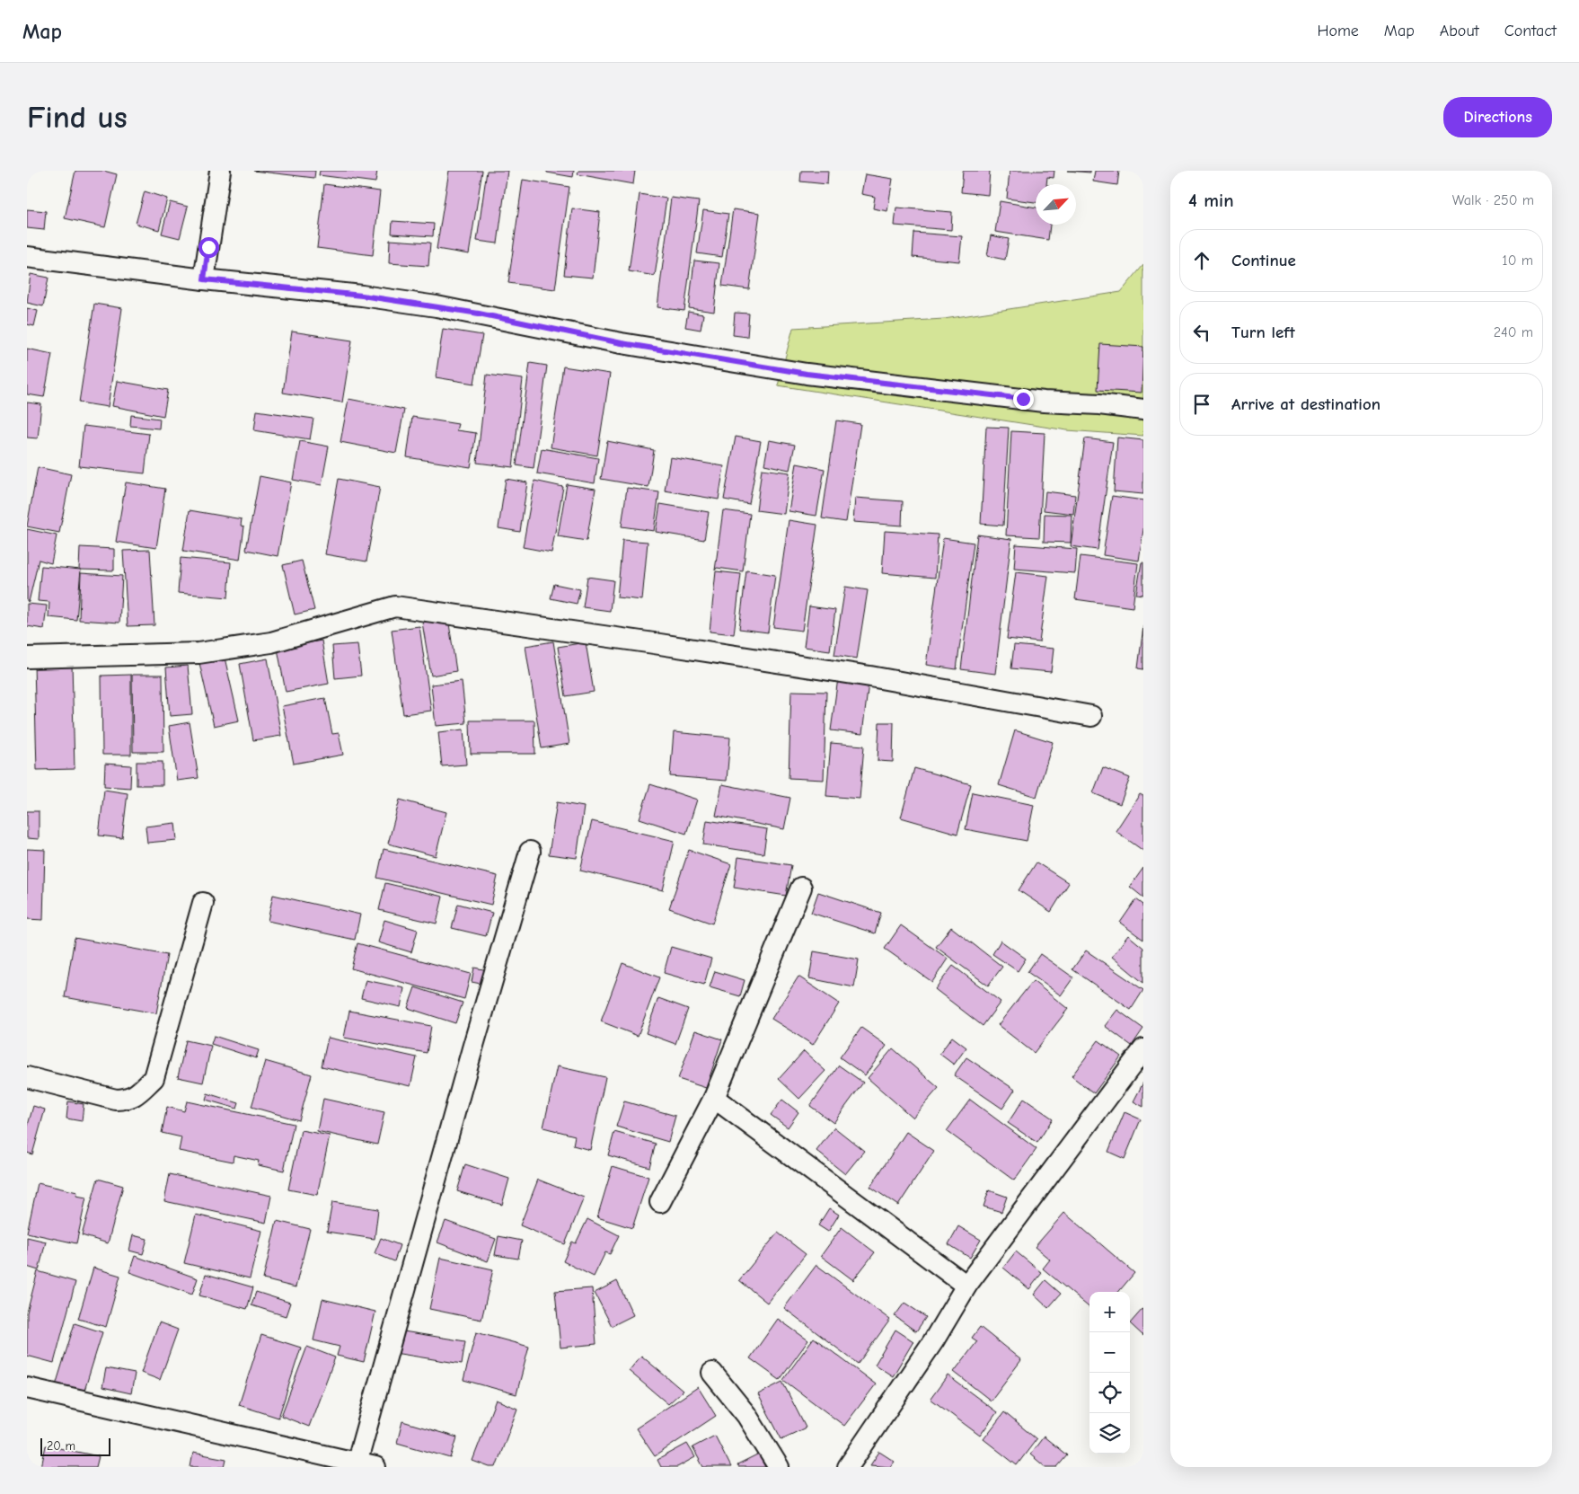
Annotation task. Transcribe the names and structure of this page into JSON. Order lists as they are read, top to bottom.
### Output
{
  "scale_bar": "20 m",
  "north": "top right",
  "page": {
    "header": "Map",
    "nav": [
      "Home",
      "Map",
      "About",
      "Contact"
    ],
    "buttons": "Directions",
    "title": "Find us",
    "heading": ["4 min", "Walk · 250 m"],
    "list": [
      ["Continue", "10 m"],
      ["Turn left", "240 m"],
      "Arrive at destination"
    ],
    "map_buttons": ["+", "−"],
    "scale": "20 m"
  }
}
